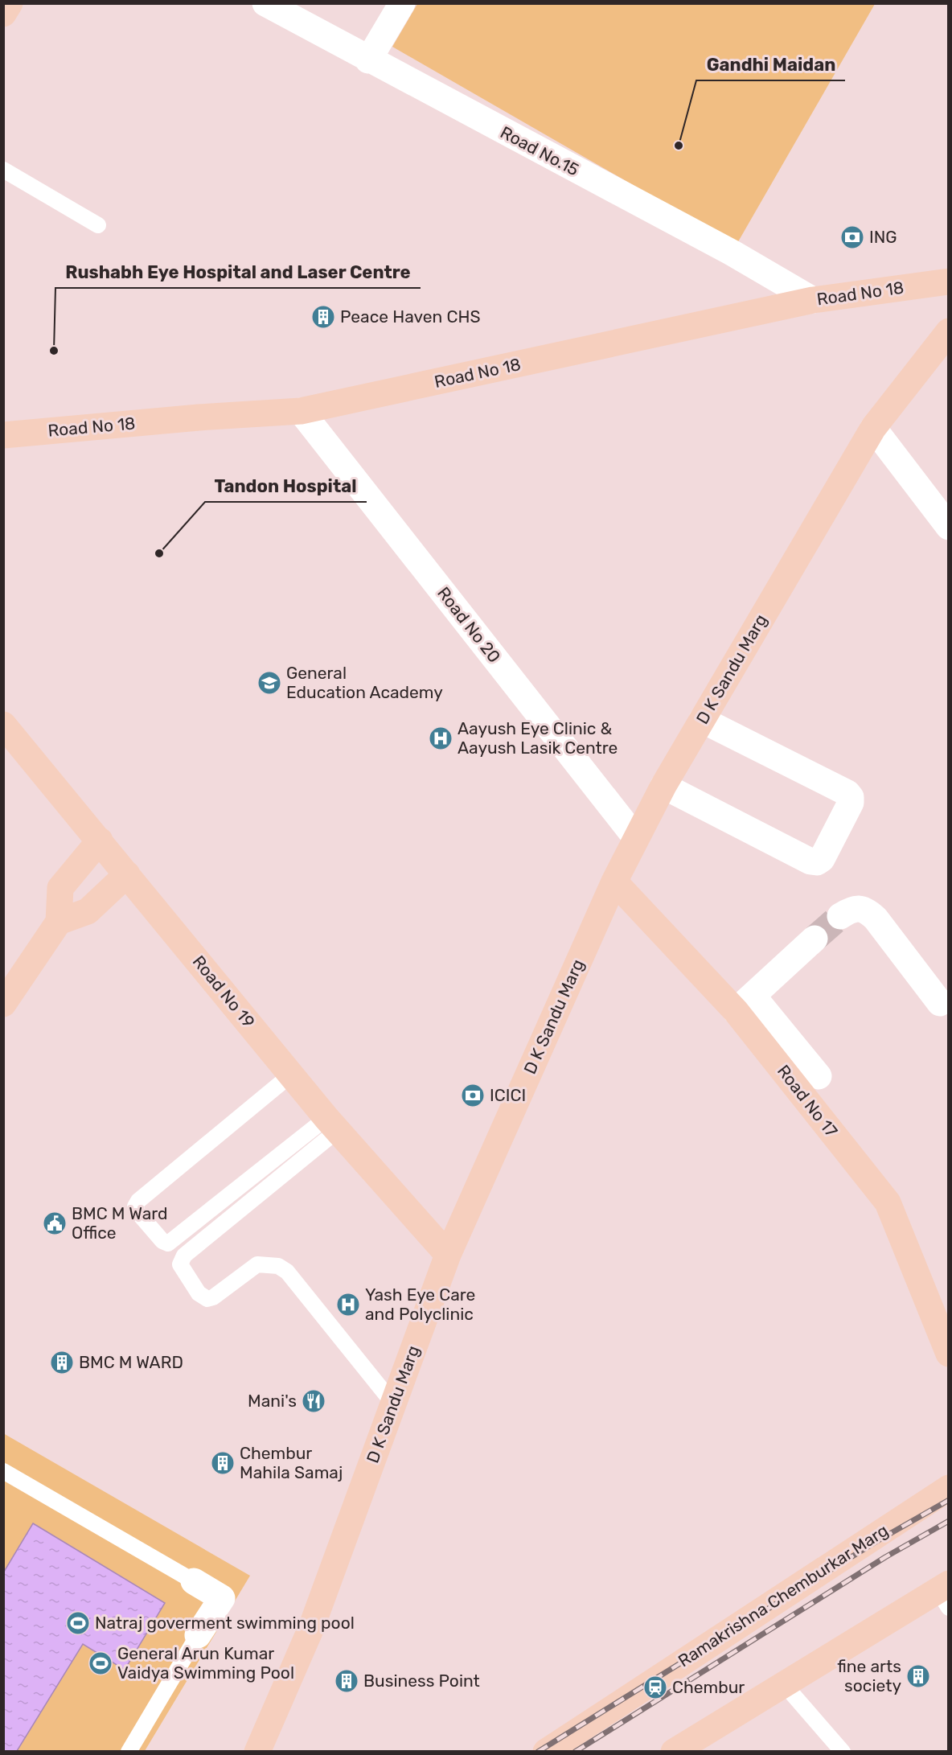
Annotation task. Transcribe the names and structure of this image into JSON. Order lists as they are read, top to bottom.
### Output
{
  "streets": {
    "main road": [
      "Road No 18",
      "D K Sandu Marg",
      "Road No 19",
      "Road No 17",
      "Ramakrishna Chemburkar Marg"
    ],
    "street": ["Road No.15", "Road No 20"]
  },
  "crossings": [
    ["Road No.15", "Road No 18"],
    ["Road No 18", "Road No 20"],
    ["Road No 20", "D K Sandu Marg"],
    ["D K Sandu Marg", "Road No 19"],
    ["D K Sandu Marg", "Road No 17"]
  ],
  "places": {
    "other": ["Gandhi Maidan", "Rushabh Eye Hospital and Laser Centre", "Tandon Hospital"],
    "bank": ["ING", "ICICI"],
    "building": [
      "Peace Haven CHS",
      "BMC M WARD",
      "Chembur Mahila Samaj",
      "fine arts society",
      "Business Point"
    ],
    "school or university": ["General Education Academy"],
    "hospital": ["Aayush Eye Clinic & Aayush Lasik Centre", "Yash Eye Care and Polyclinic"],
    "public building": ["BMC M Ward Office"],
    "restaurant": ["Mani's"],
    "sports": ["Natraj goverment swimming pool", "General Arun Kumar Vaidya Swimming Pool"],
    "station": ["Chembur"]
  }
}
